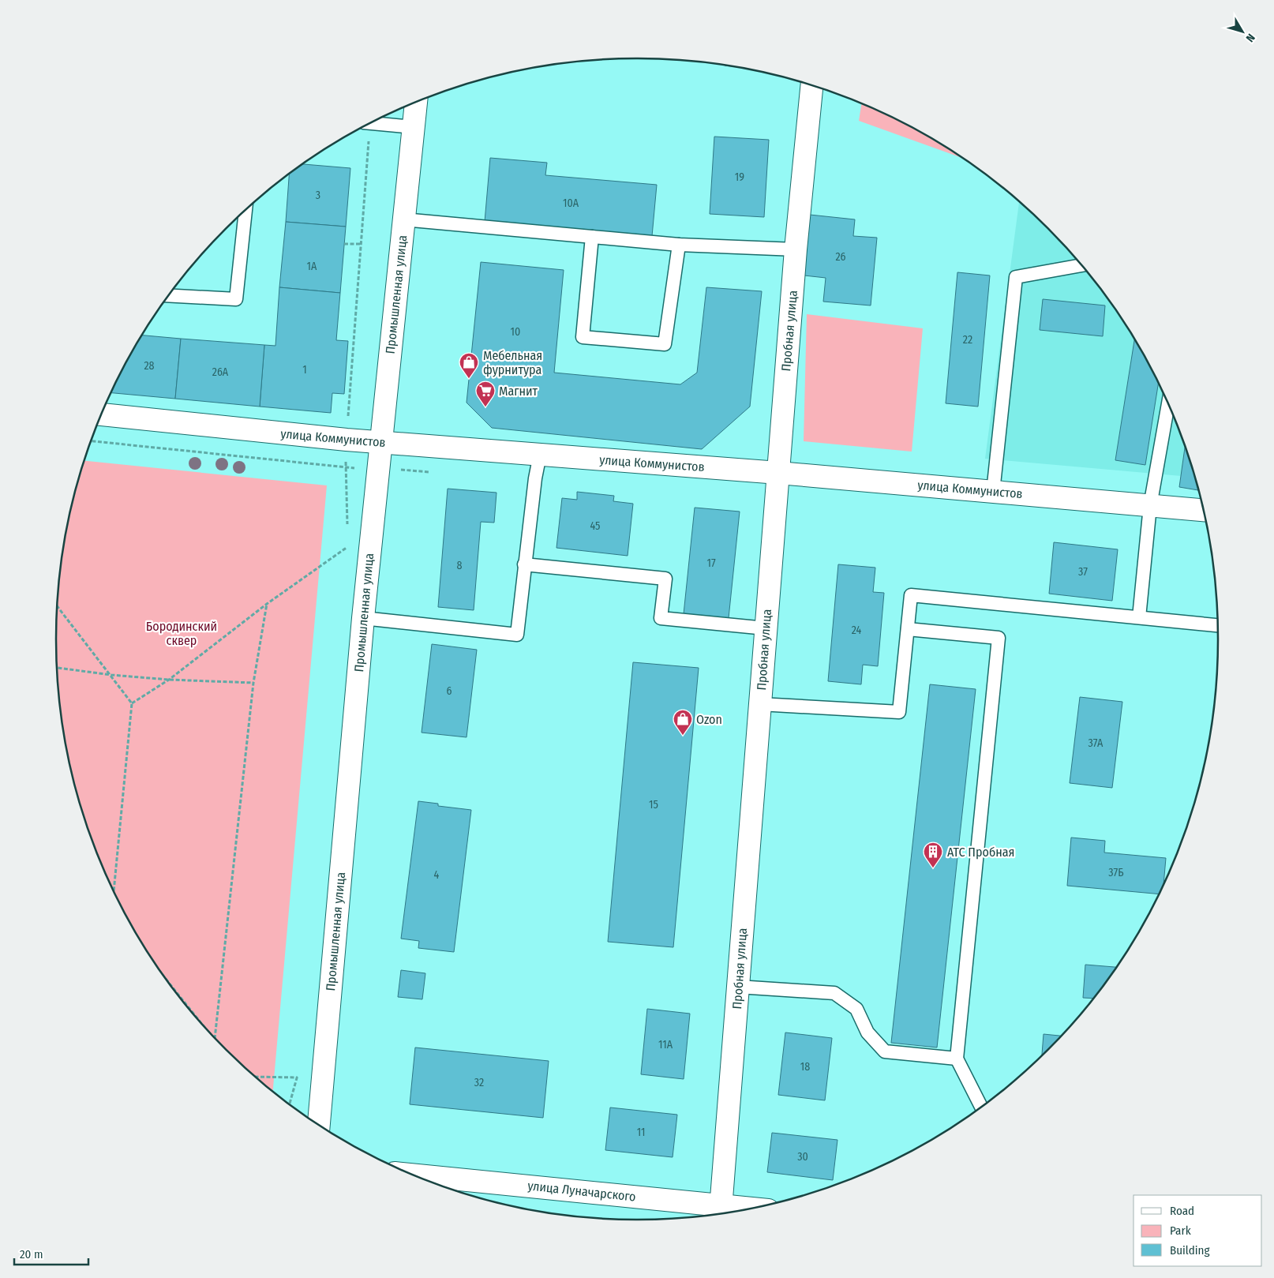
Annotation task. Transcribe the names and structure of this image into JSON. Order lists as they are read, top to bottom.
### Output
{
  "streets": {
    "street": [
      "Промышленная улица",
      "Пробная улица",
      "улица Коммунистов",
      "улица Луначарского"
    ]
  },
  "crossings": [
    ["Промышленная улица", "улица Коммунистов"],
    ["Пробная улица", "улица Коммунистов"],
    ["Пробная улица", "улица Луначарского"]
  ],
  "parks": ["Бородинский сквер"],
  "places": {
    "shop": ["Мебельная фурнитура", "Ozon"],
    "supermarket": ["Магнит"],
    "building": ["АТС Пробная"]
  },
  "house_numbers": [
    "19",
    "3",
    "10А",
    "26",
    "1А",
    "10",
    "22",
    "28",
    "1",
    "26А",
    "45",
    "17",
    "8",
    "37",
    "24",
    "6",
    "37А",
    "15",
    "37Б",
    "4",
    "11А",
    "18",
    "32",
    "11",
    "30"
  ],
  "legend": ["Road", "Park", "Building"],
  "scale_bar": "20 m",
  "north": "bottom right"
}
